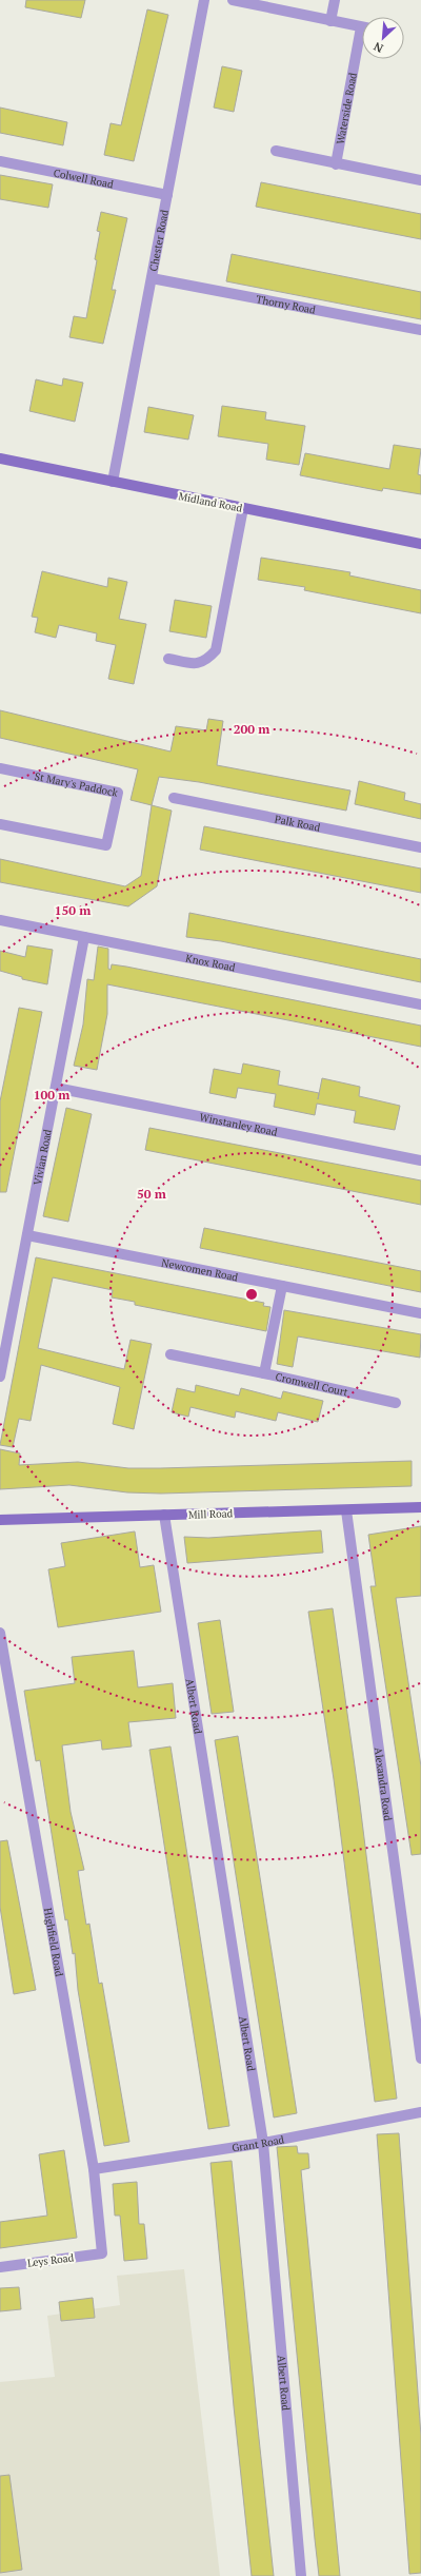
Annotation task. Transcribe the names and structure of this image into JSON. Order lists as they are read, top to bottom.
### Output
{
  "streets": {
    "main road": ["Midland Road", "Mill Road"],
    "street": [
      "Waterside Road",
      "Colwell Road",
      "Chester Road",
      "Thorny Road",
      "St Mary's Paddock",
      "Palk Road",
      "Knox Road",
      "Winstanley Road",
      "Vivian Road",
      "Newcomen Road",
      "Cromwell Court",
      "Albert Road",
      "Alexandra Road",
      "Highfield Road",
      "Grant Road",
      "Leys Road"
    ]
  },
  "crossings": [
    ["Colwell Road", "Chester Road"],
    ["Chester Road", "Thorny Road"],
    ["Chester Road", "Midland Road"],
    ["Knox Road", "Vivian Road"],
    ["Winstanley Road", "Vivian Road"],
    ["Vivian Road", "Newcomen Road"],
    ["Newcomen Road", "Cromwell Court"],
    ["Mill Road", "Albert Road"],
    ["Mill Road", "Alexandra Road"],
    ["Albert Road", "Grant Road"],
    ["Highfield Road", "Grant Road"],
    ["Highfield Road", "Leys Road"]
  ],
  "north": "bottom left",
  "rings": [
    "200 m",
    "150 m",
    "100 m",
    "50 m"
  ]
}
